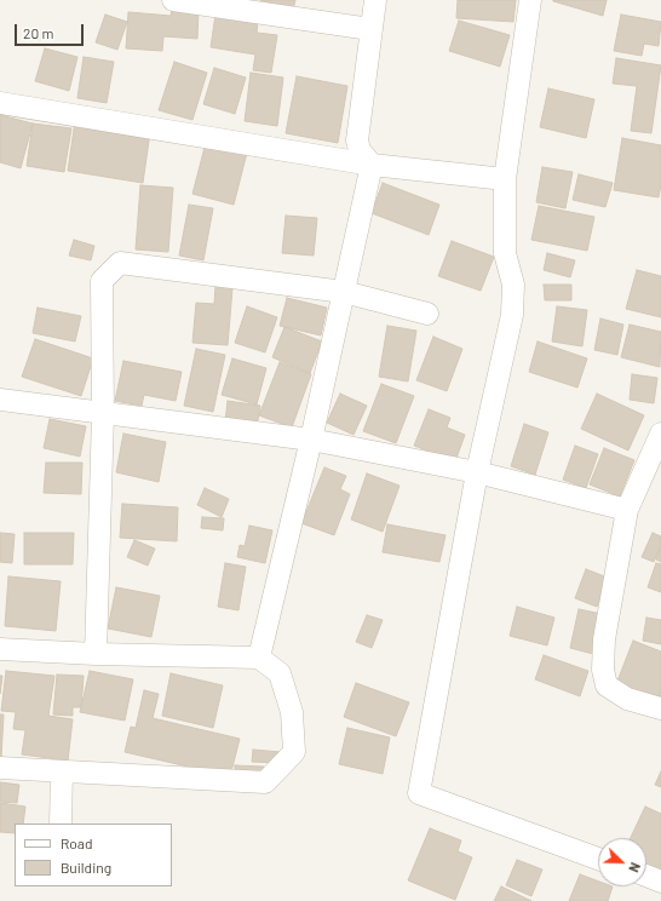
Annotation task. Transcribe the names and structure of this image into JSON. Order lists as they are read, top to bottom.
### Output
{
  "legend": ["Road", "Building"],
  "scale_bar": "20 m",
  "north": "bottom right"
}
